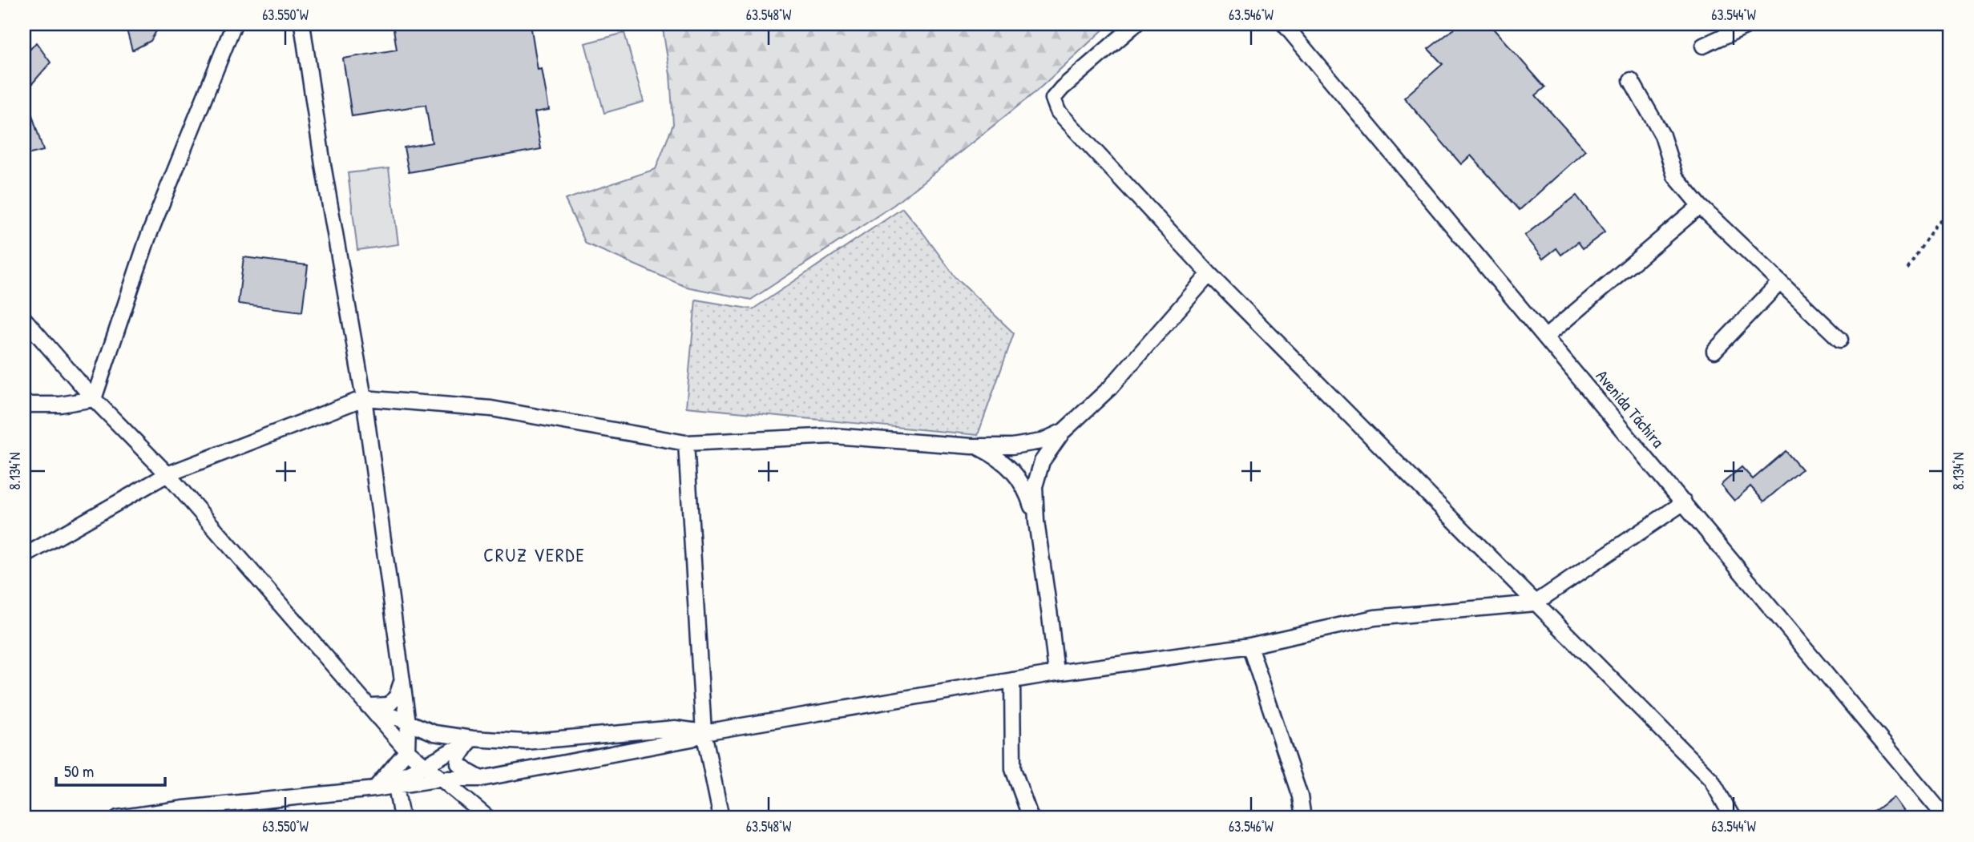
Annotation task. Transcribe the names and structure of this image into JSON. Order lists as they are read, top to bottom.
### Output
{
  "streets": {
    "street": ["Avenida Táchira"]
  },
  "districts": ["CRUZ VERDE"],
  "scale_bar": "50 m",
  "coordinates": [
    "63.550°W",
    "63.548°W",
    "63.546°W",
    "63.544°W",
    "8.134°N"
  ]
}
